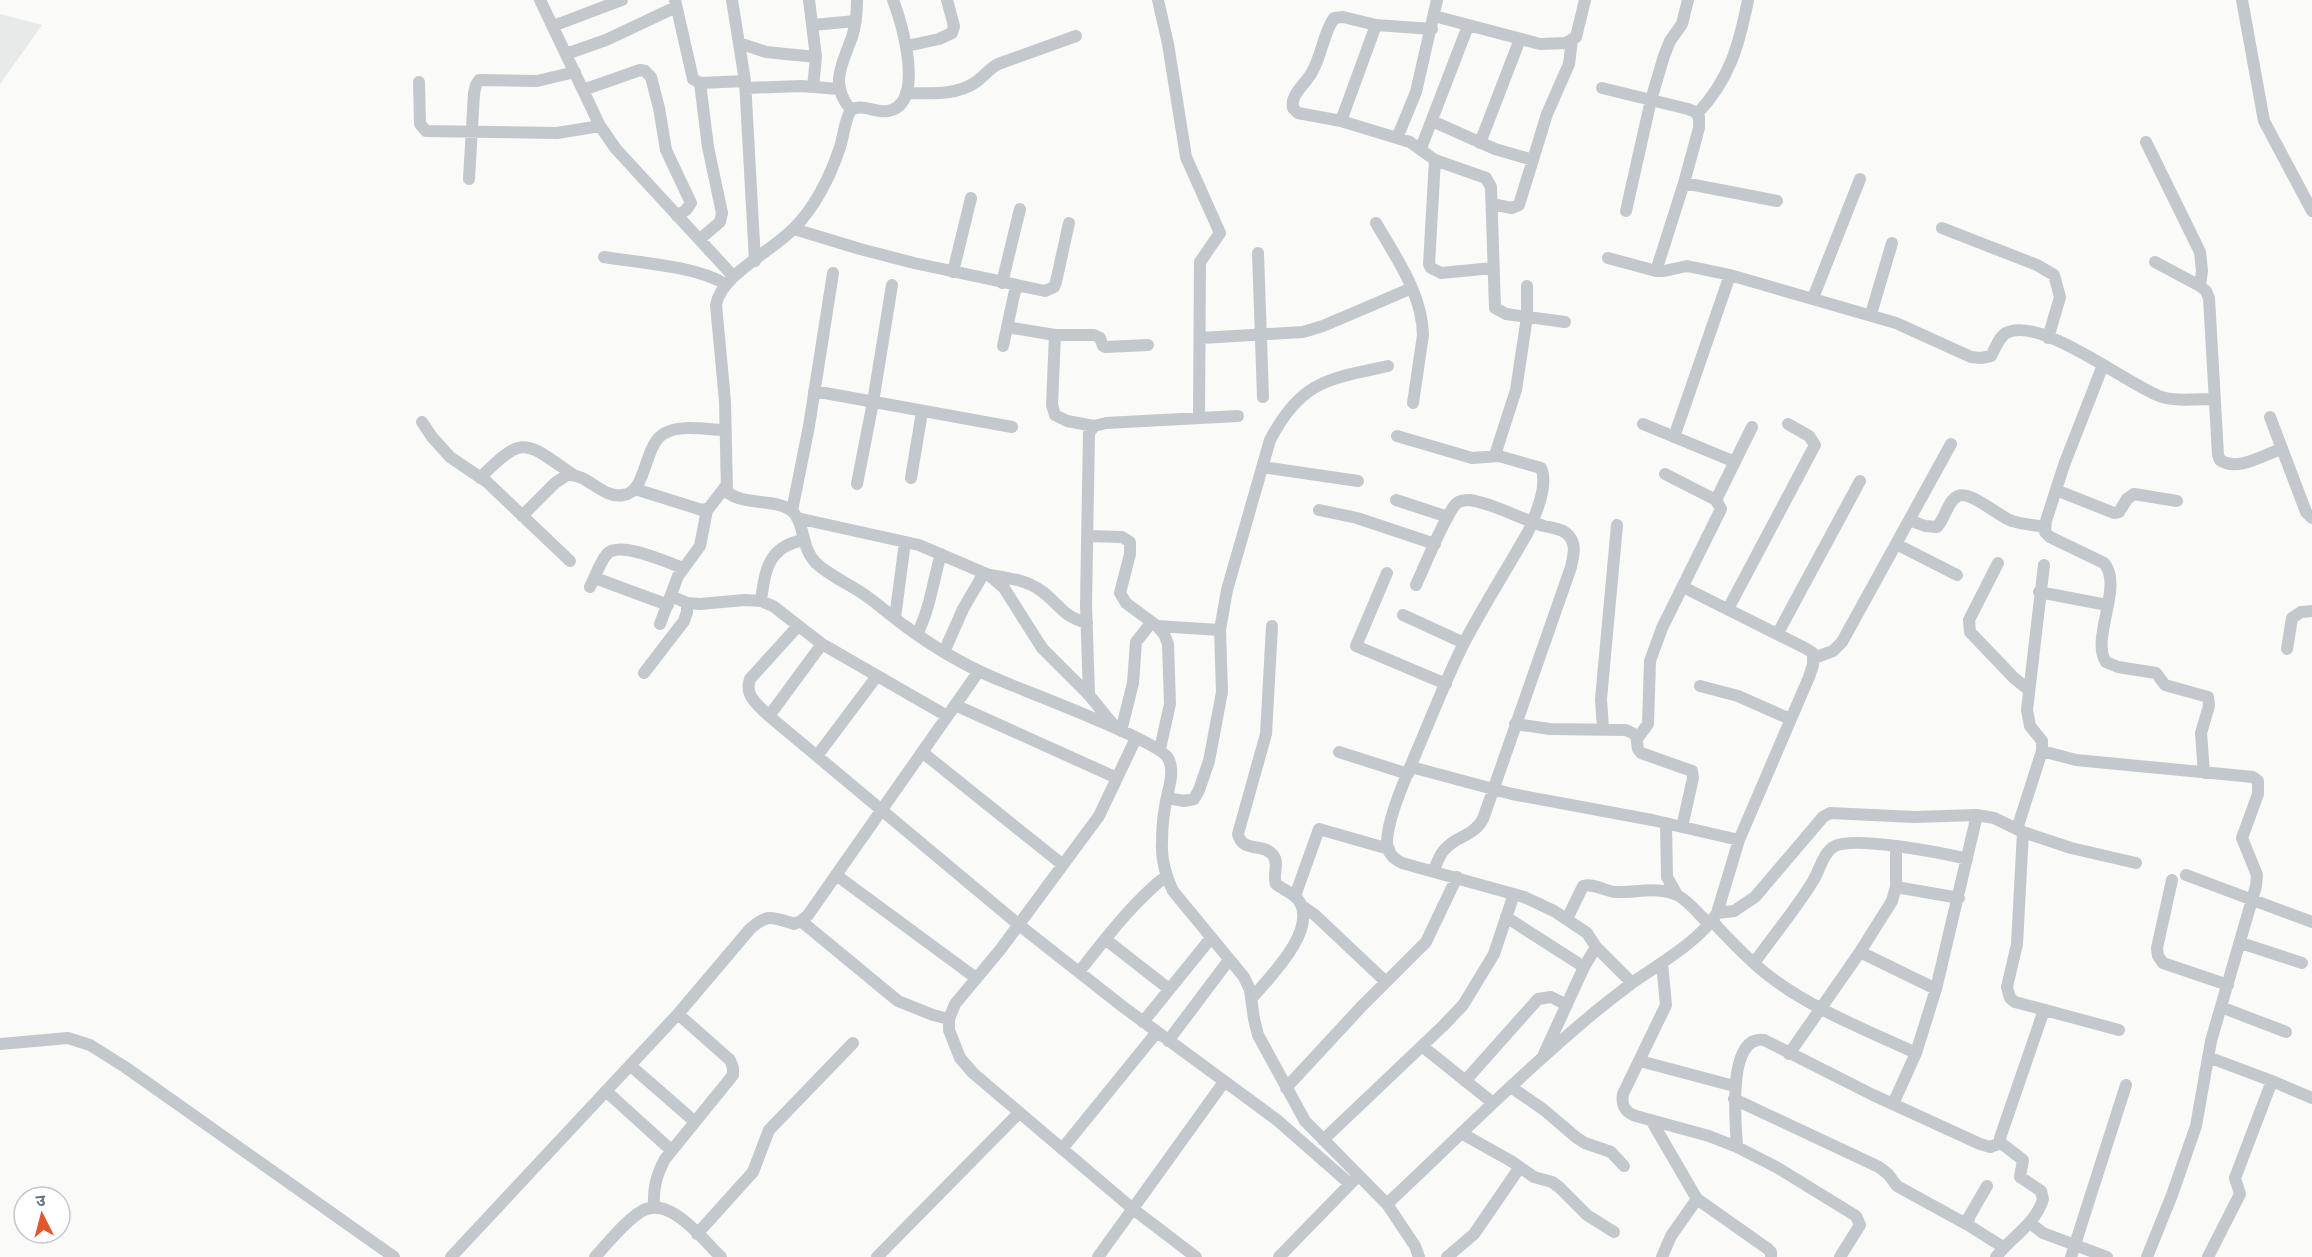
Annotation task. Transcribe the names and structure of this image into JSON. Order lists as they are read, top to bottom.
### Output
{
  "north": "top"
}
